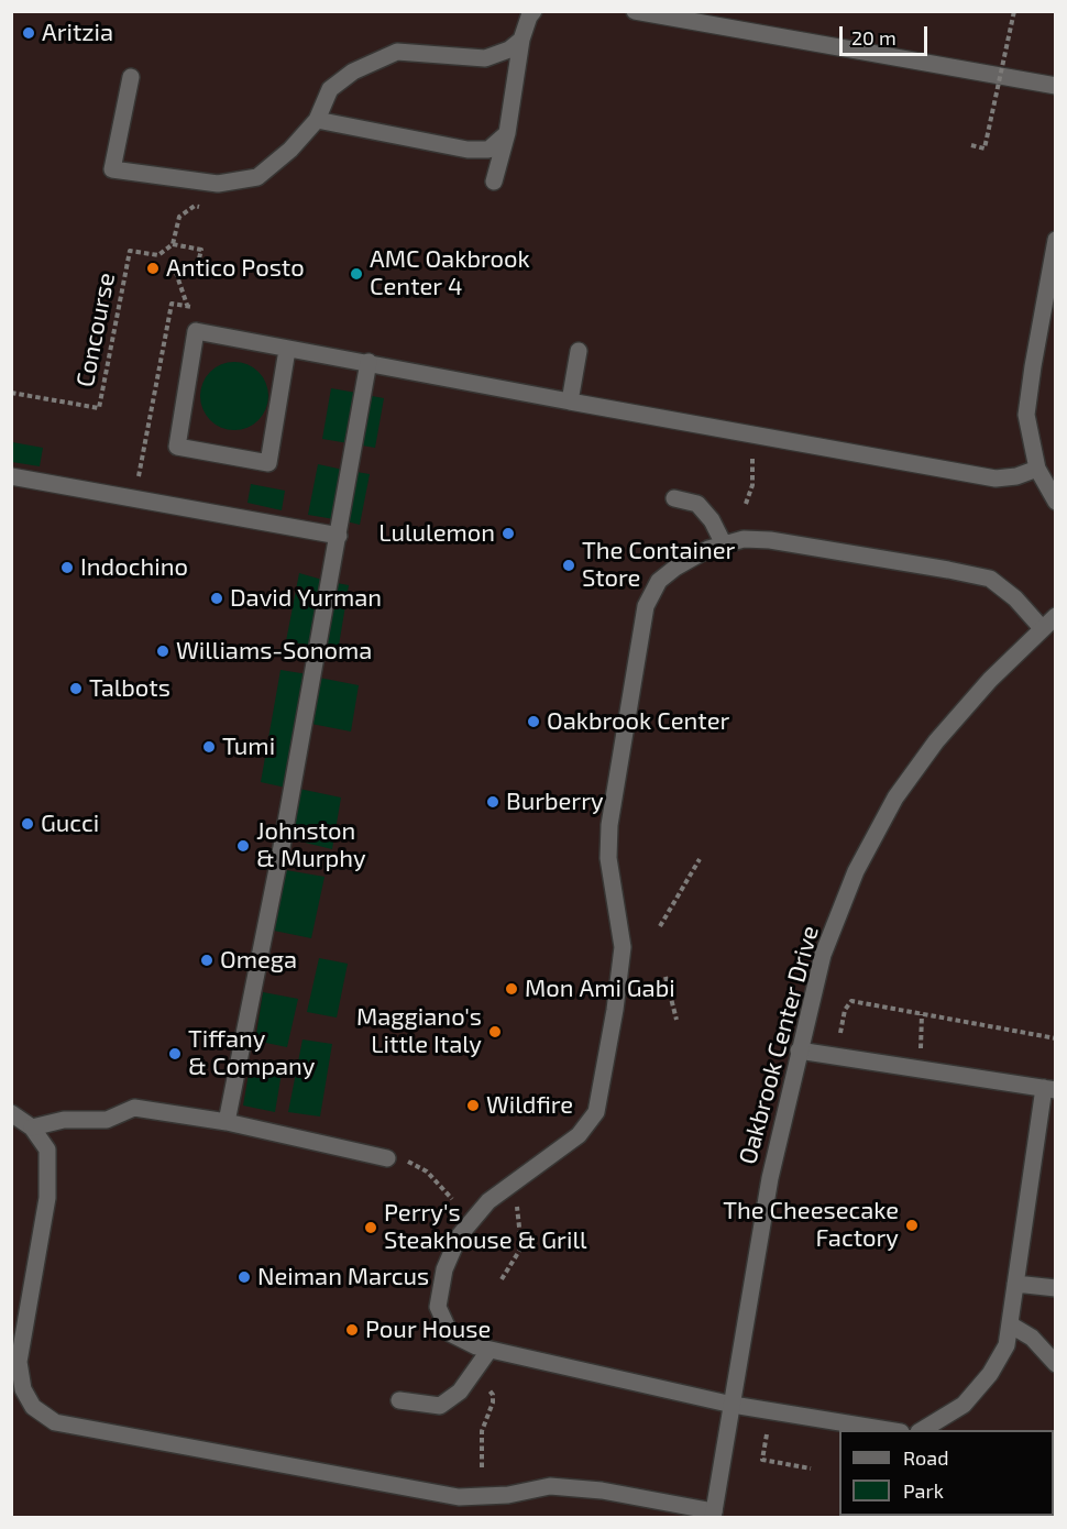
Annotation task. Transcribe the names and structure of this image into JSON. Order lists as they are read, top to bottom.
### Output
{
  "streets": {
    "street": ["Oakbrook Center Drive"],
    "path": ["Concourse"]
  },
  "places": [
    "Aritzia",
    "Antico Posto",
    "AMC Oakbrook Center 4",
    "Lululemon",
    "The Container Store",
    "Indochino",
    "David Yurman",
    "Williams-Sonoma",
    "Talbots",
    "Oakbrook Center",
    "Tumi",
    "Burberry",
    "Gucci",
    "Johnston & Murphy",
    "Omega",
    "Mon Ami Gabi",
    "Maggiano's Little Italy",
    "Tiffany & Company",
    "Wildfire",
    "The Cheesecake Factory",
    "Perry's Steakhouse & Grill",
    "Neiman Marcus",
    "Pour House"
  ],
  "legend": ["Road", "Park"],
  "scale_bar": "20 m"
}
